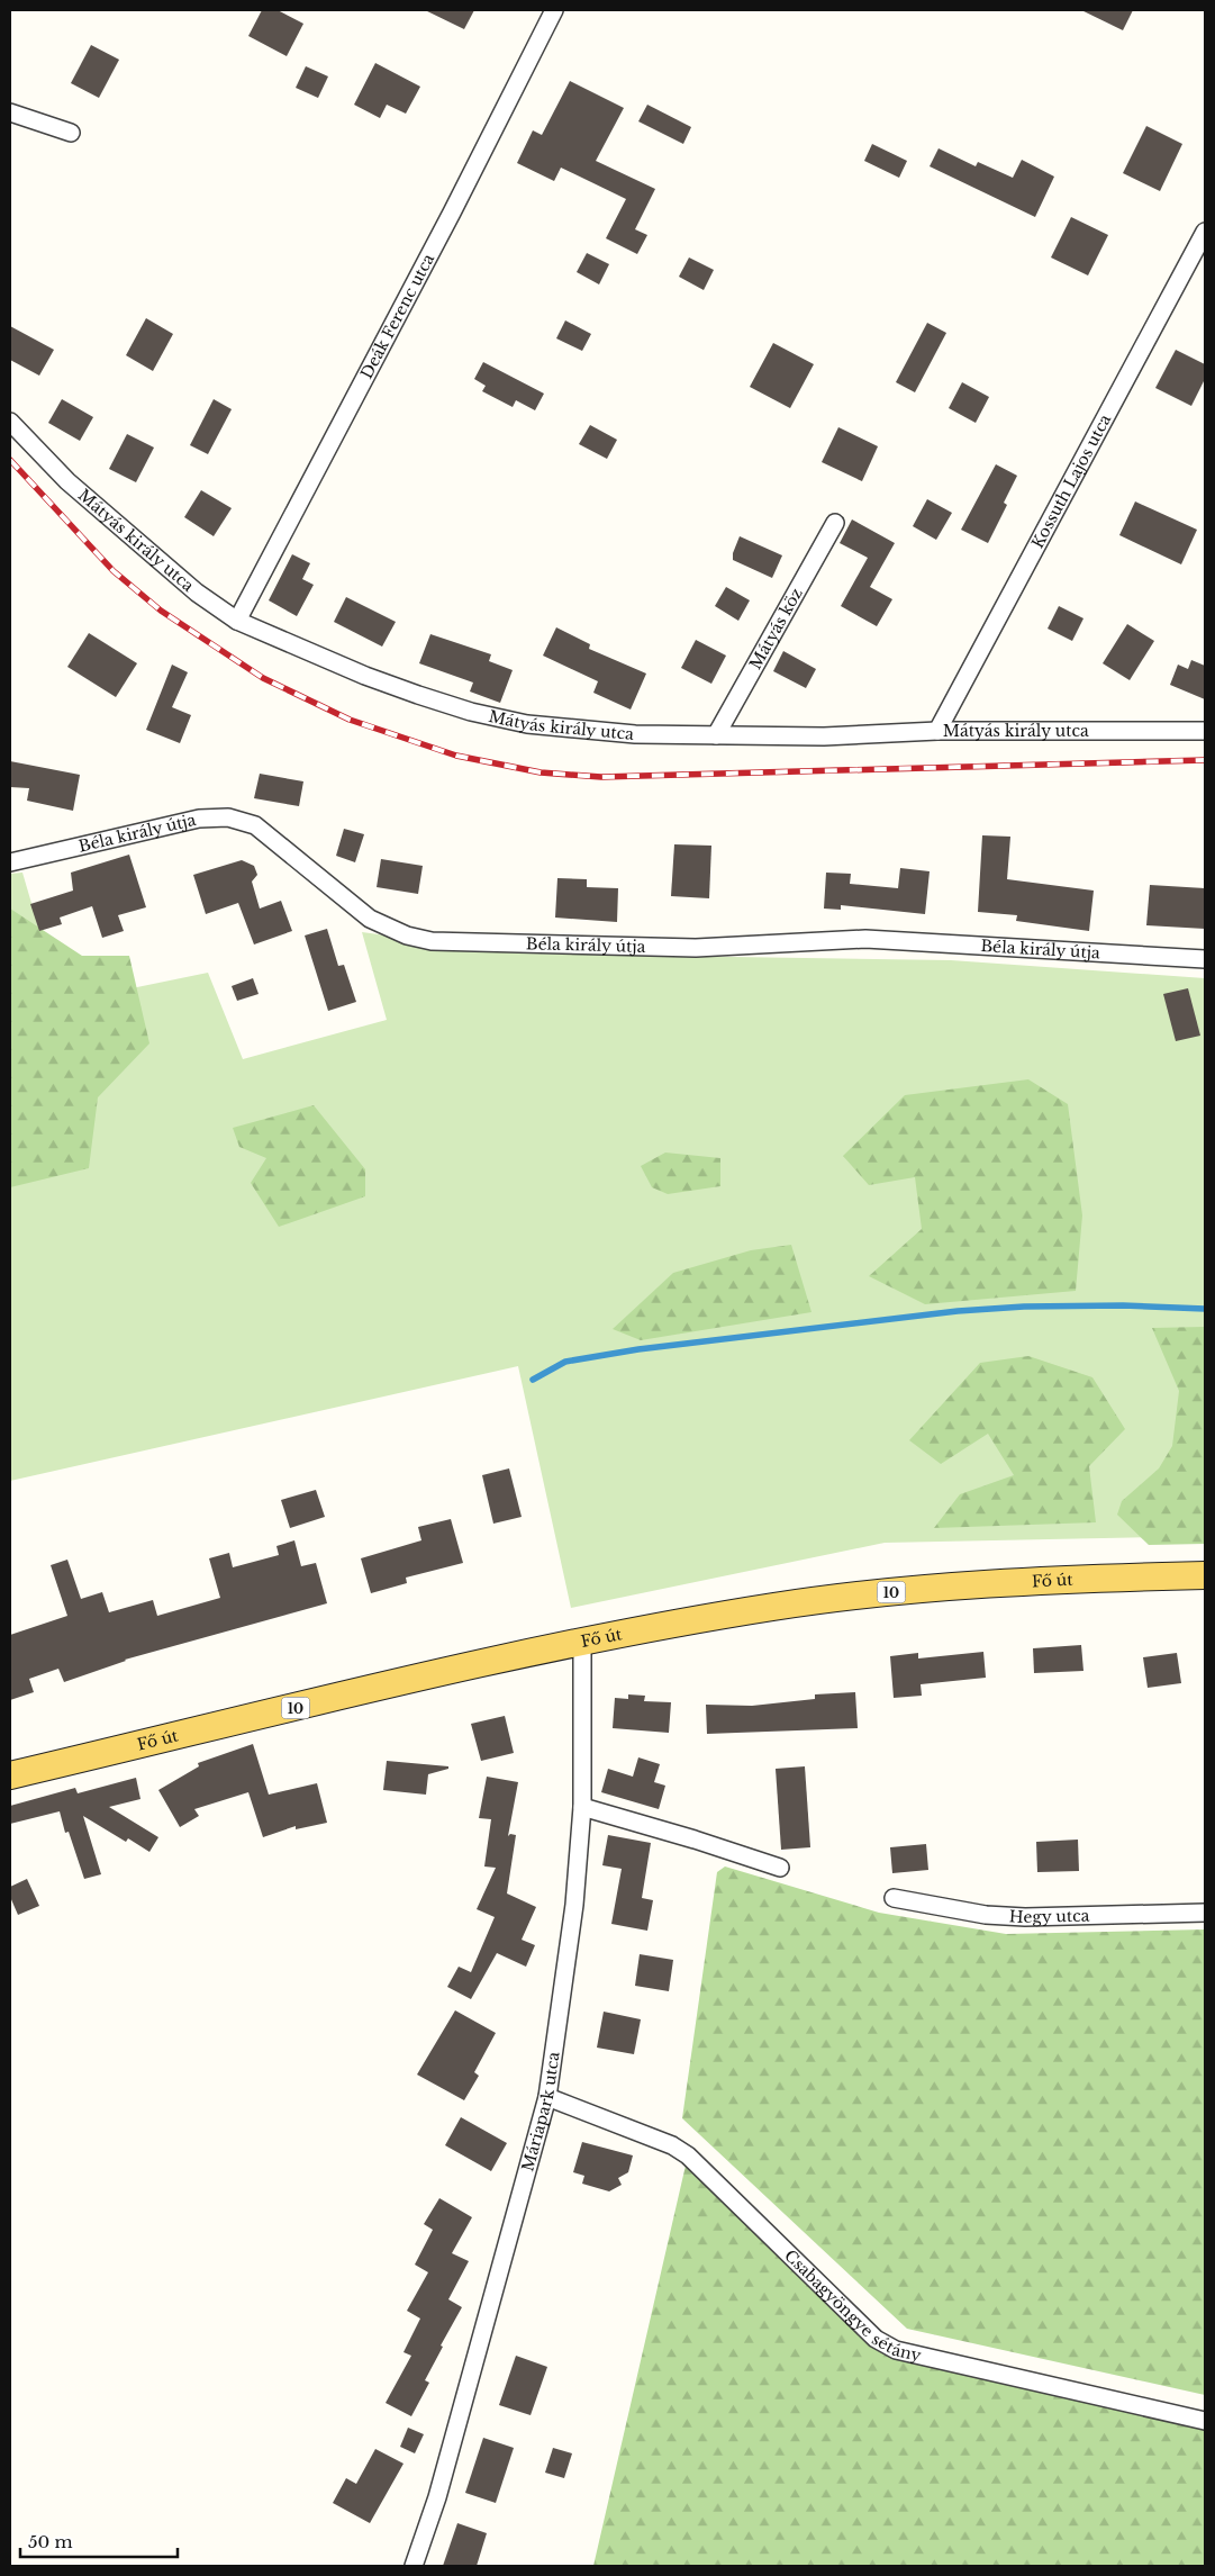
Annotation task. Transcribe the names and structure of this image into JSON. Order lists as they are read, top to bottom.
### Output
{
  "streets": {
    "main road": ["Fő út", "10"],
    "street": [
      "Deák Ferenc utca",
      "Kossuth Lajos utca",
      "Mátyás király utca",
      "Mátyás köz",
      "Béla király útja",
      "Hegy utca",
      "Máriapark utca",
      "Csabagyöngye sétány"
    ]
  },
  "crossings": [
    ["Deák Ferenc utca", "Mátyás király utca"],
    ["Kossuth Lajos utca", "Mátyás király utca"],
    ["Mátyás király utca", "Mátyás köz"],
    ["Fő út", "Máriapark utca"],
    ["Máriapark utca", "Csabagyöngye sétány"]
  ],
  "scale_bar": "50 m"
}
